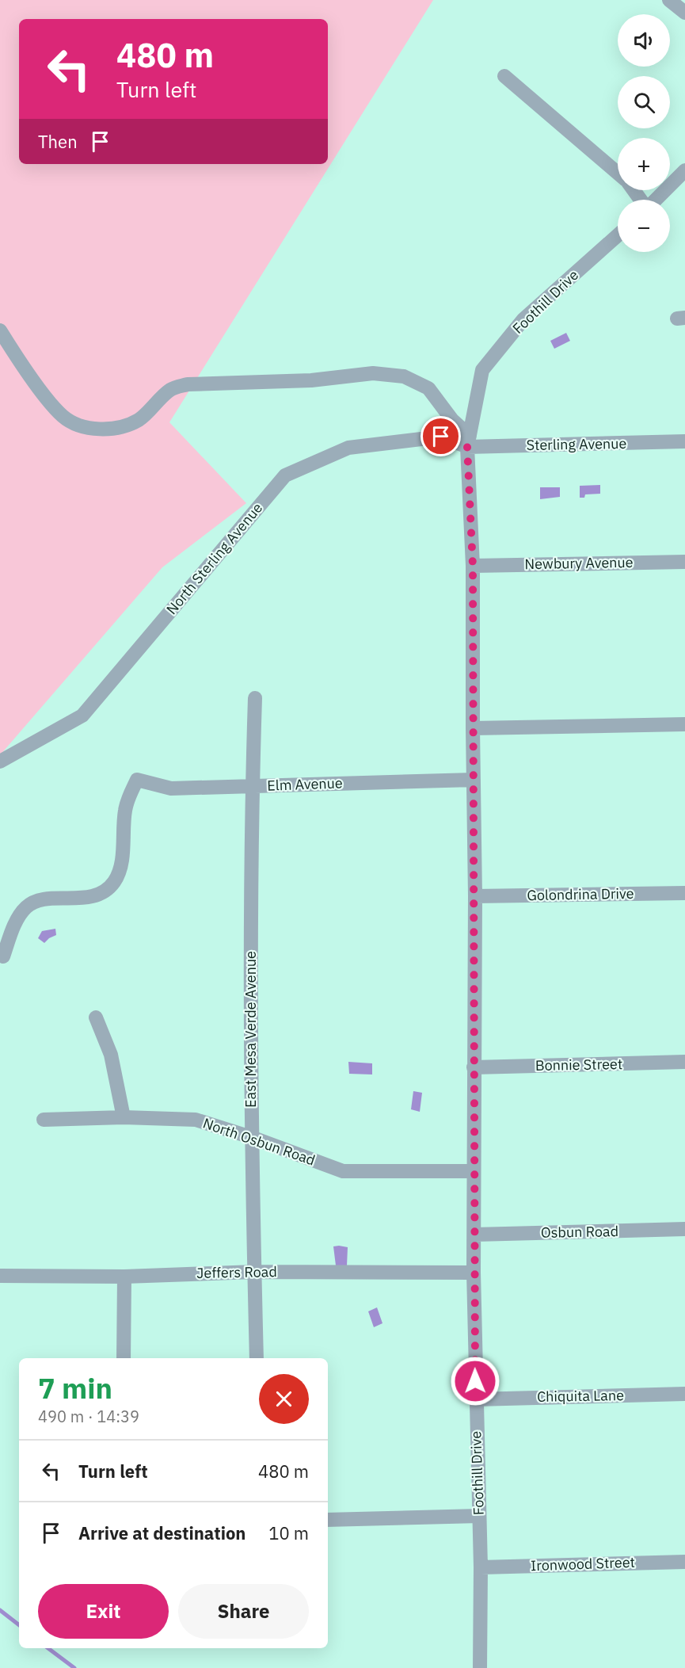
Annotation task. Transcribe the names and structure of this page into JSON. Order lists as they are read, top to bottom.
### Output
{
  "streets": {
    "street": [
      "Foothill Drive",
      "Sterling Avenue",
      "North Sterling Avenue",
      "Newbury Avenue",
      "Elm Avenue",
      "Golondrina Drive",
      "East Mesa Verde Avenue",
      "Bonnie Street",
      "North Osbun Road",
      "Osbun Road",
      "Jeffers Road",
      "Chiquita Lane",
      "Ironwood Street"
    ]
  },
  "crossings": [
    ["Foothill Drive", "Sterling Avenue"],
    ["Foothill Drive", "North Sterling Avenue"],
    ["Foothill Drive", "Newbury Avenue"],
    ["Foothill Drive", "Elm Avenue"],
    ["Foothill Drive", "Golondrina Drive"],
    ["Foothill Drive", "Bonnie Street"],
    ["Foothill Drive", "North Osbun Road"],
    ["Foothill Drive", "Osbun Road"],
    ["Foothill Drive", "Jeffers Road"],
    ["Foothill Drive", "Chiquita Lane"],
    ["Foothill Drive", "Ironwood Street"],
    ["Sterling Avenue", "North Sterling Avenue"],
    ["Elm Avenue", "East Mesa Verde Avenue"],
    ["East Mesa Verde Avenue", "North Osbun Road"],
    ["East Mesa Verde Avenue", "Jeffers Road"]
  ],
  "page": {
    "map_buttons": ["+", "−"],
    "turn": ["480 m", "Turn left"],
    "then": "Then",
    "heading": ["7 min", "490 m · 14:39"],
    "list": [
      {
        "name": "Turn left",
        "value": "480 m"
      },
      {
        "name": "Arrive at destination",
        "value": "10 m"
      }
    ],
    "buttons": ["Exit", "Share"]
  }
}
